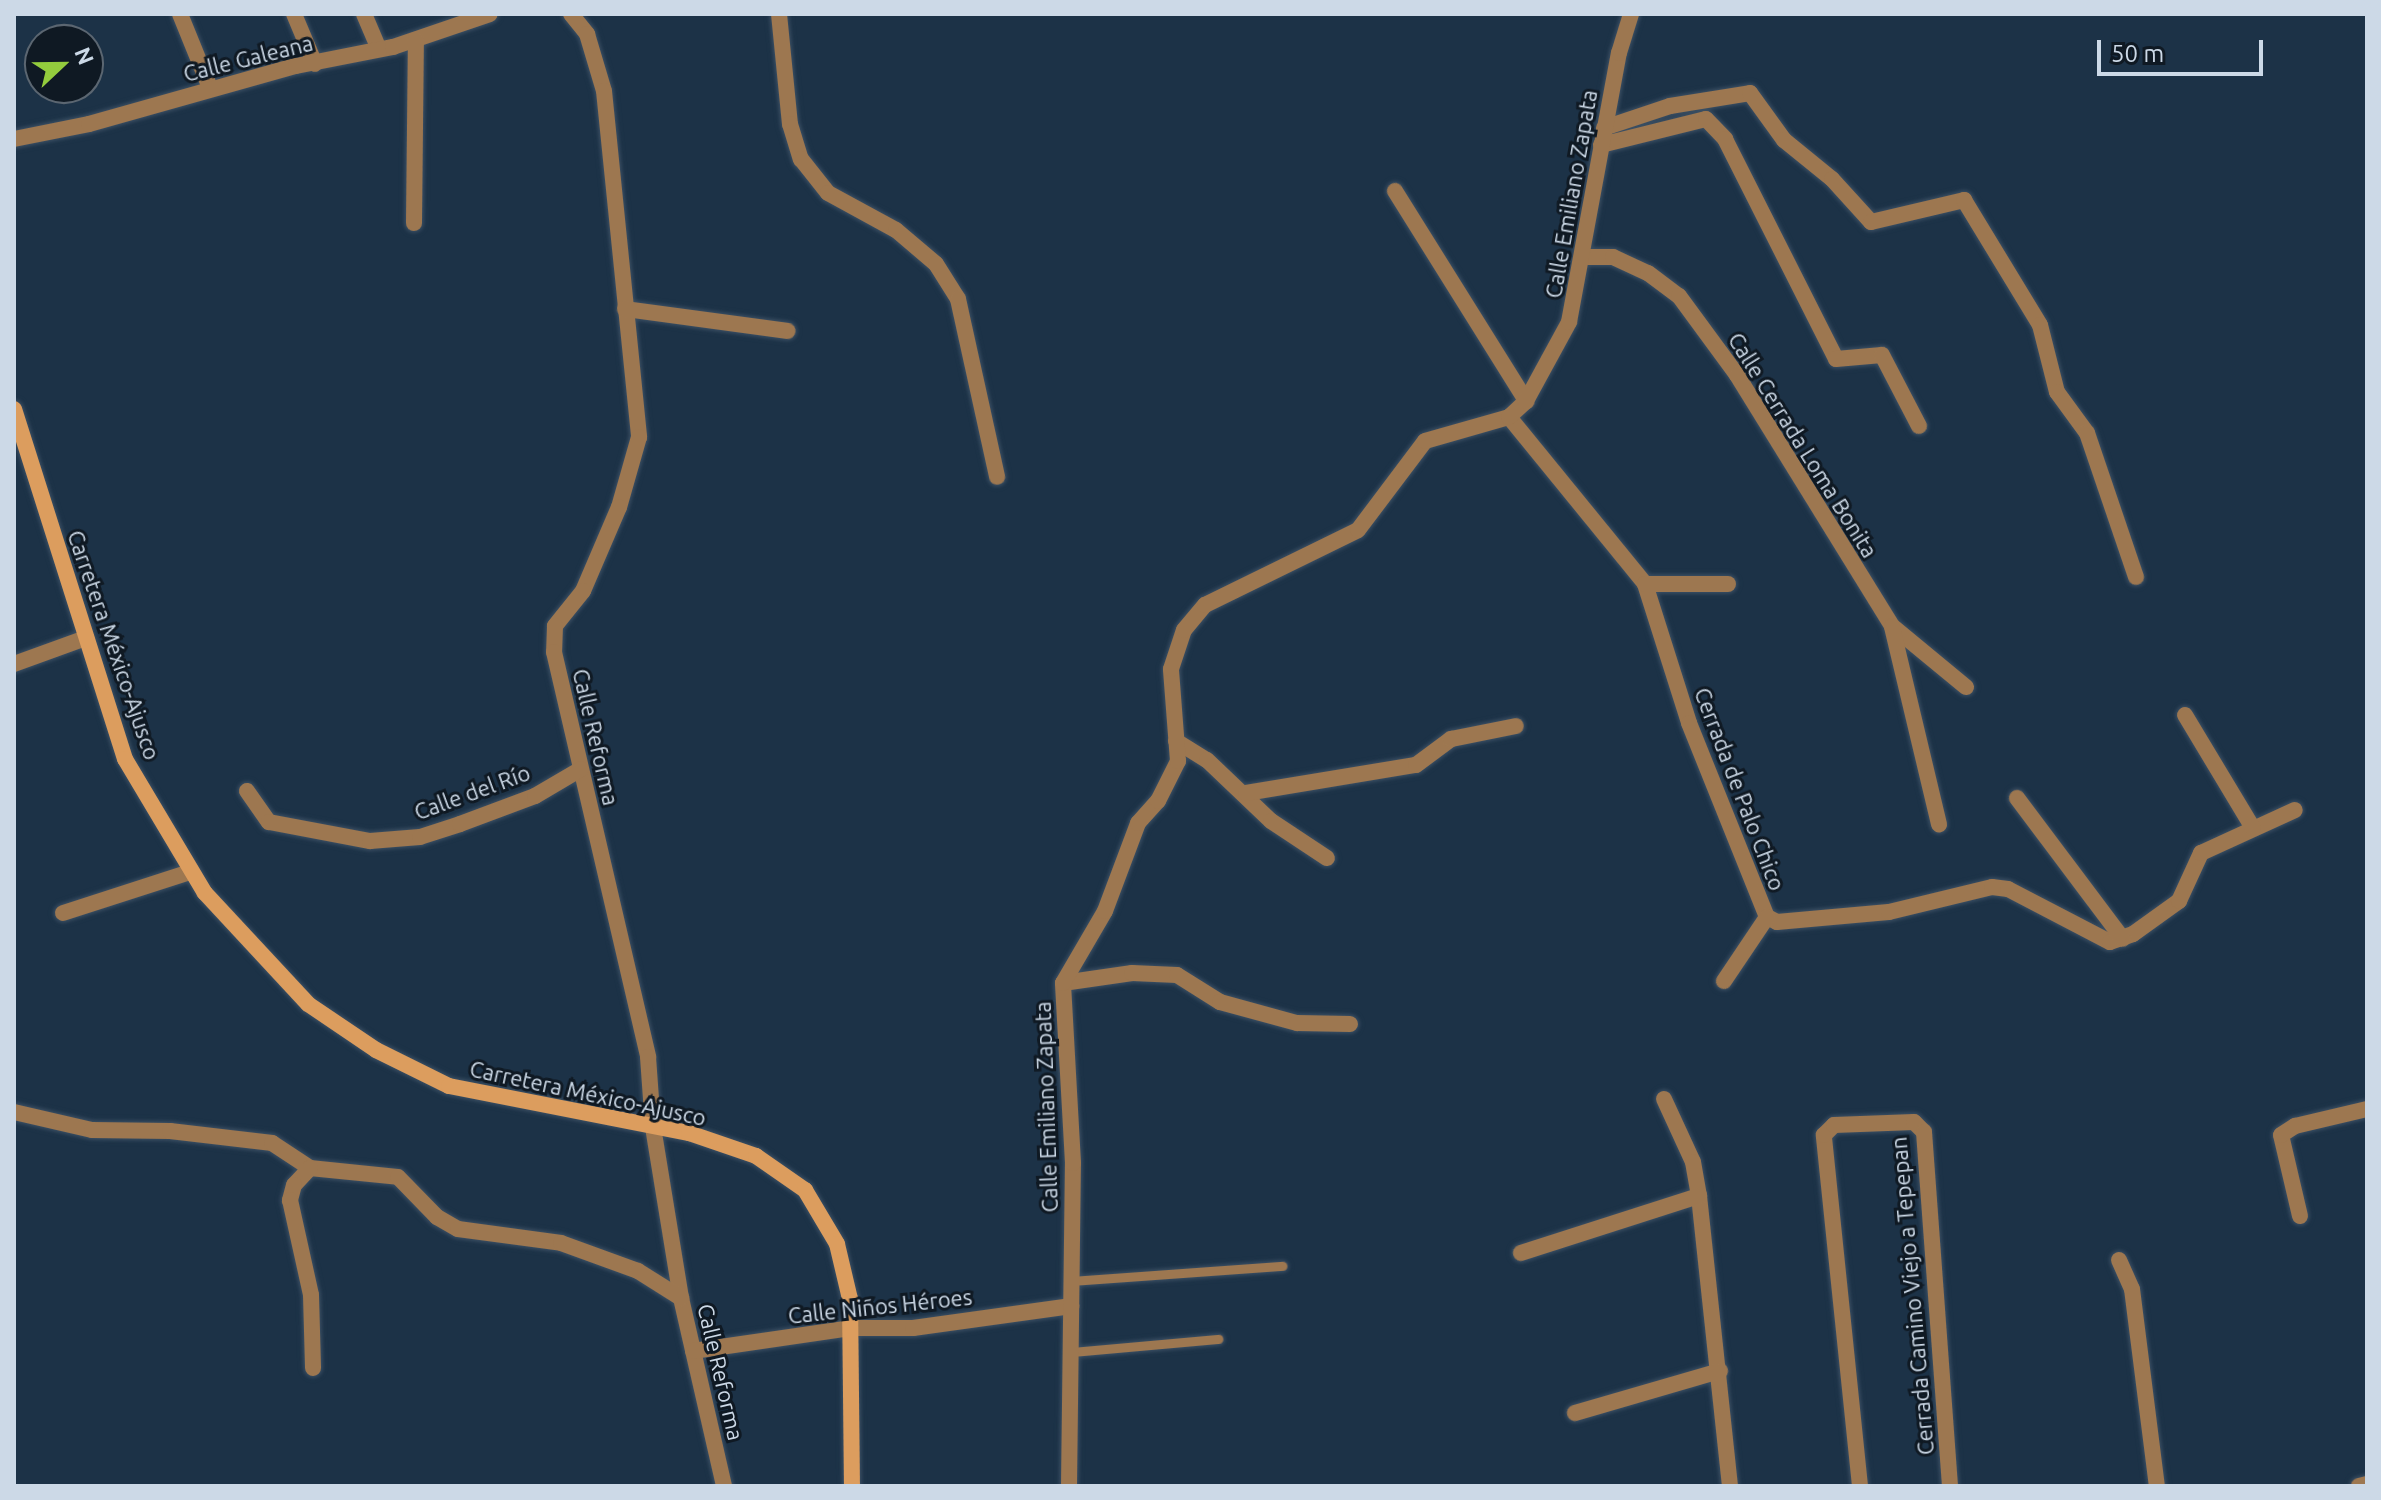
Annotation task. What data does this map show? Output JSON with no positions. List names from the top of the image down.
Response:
{
  "streets": {
    "main road": ["Carretera México-Ajusco"],
    "street": [
      "Calle Galeana",
      "Calle Emiliano Zapata",
      "Calle Cerrada Loma Bonita",
      "Calle Reforma",
      "Cerrada de Palo Chico",
      "Calle del Río",
      "Cerrada Camino Viejo a Tepepan",
      "Calle Niños Héroes"
    ]
  },
  "crossings": [
    ["Calle Emiliano Zapata", "Calle Cerrada Loma Bonita"],
    ["Calle Emiliano Zapata", "Cerrada de Palo Chico"],
    ["Calle Emiliano Zapata", "Calle Niños Héroes"],
    ["Carretera México-Ajusco", "Calle Reforma"],
    ["Carretera México-Ajusco", "Calle Niños Héroes"],
    ["Calle Reforma", "Calle del Río"],
    ["Calle Reforma", "Calle Niños Héroes"]
  ],
  "scale_bar": "50 m",
  "north": "right"
}
